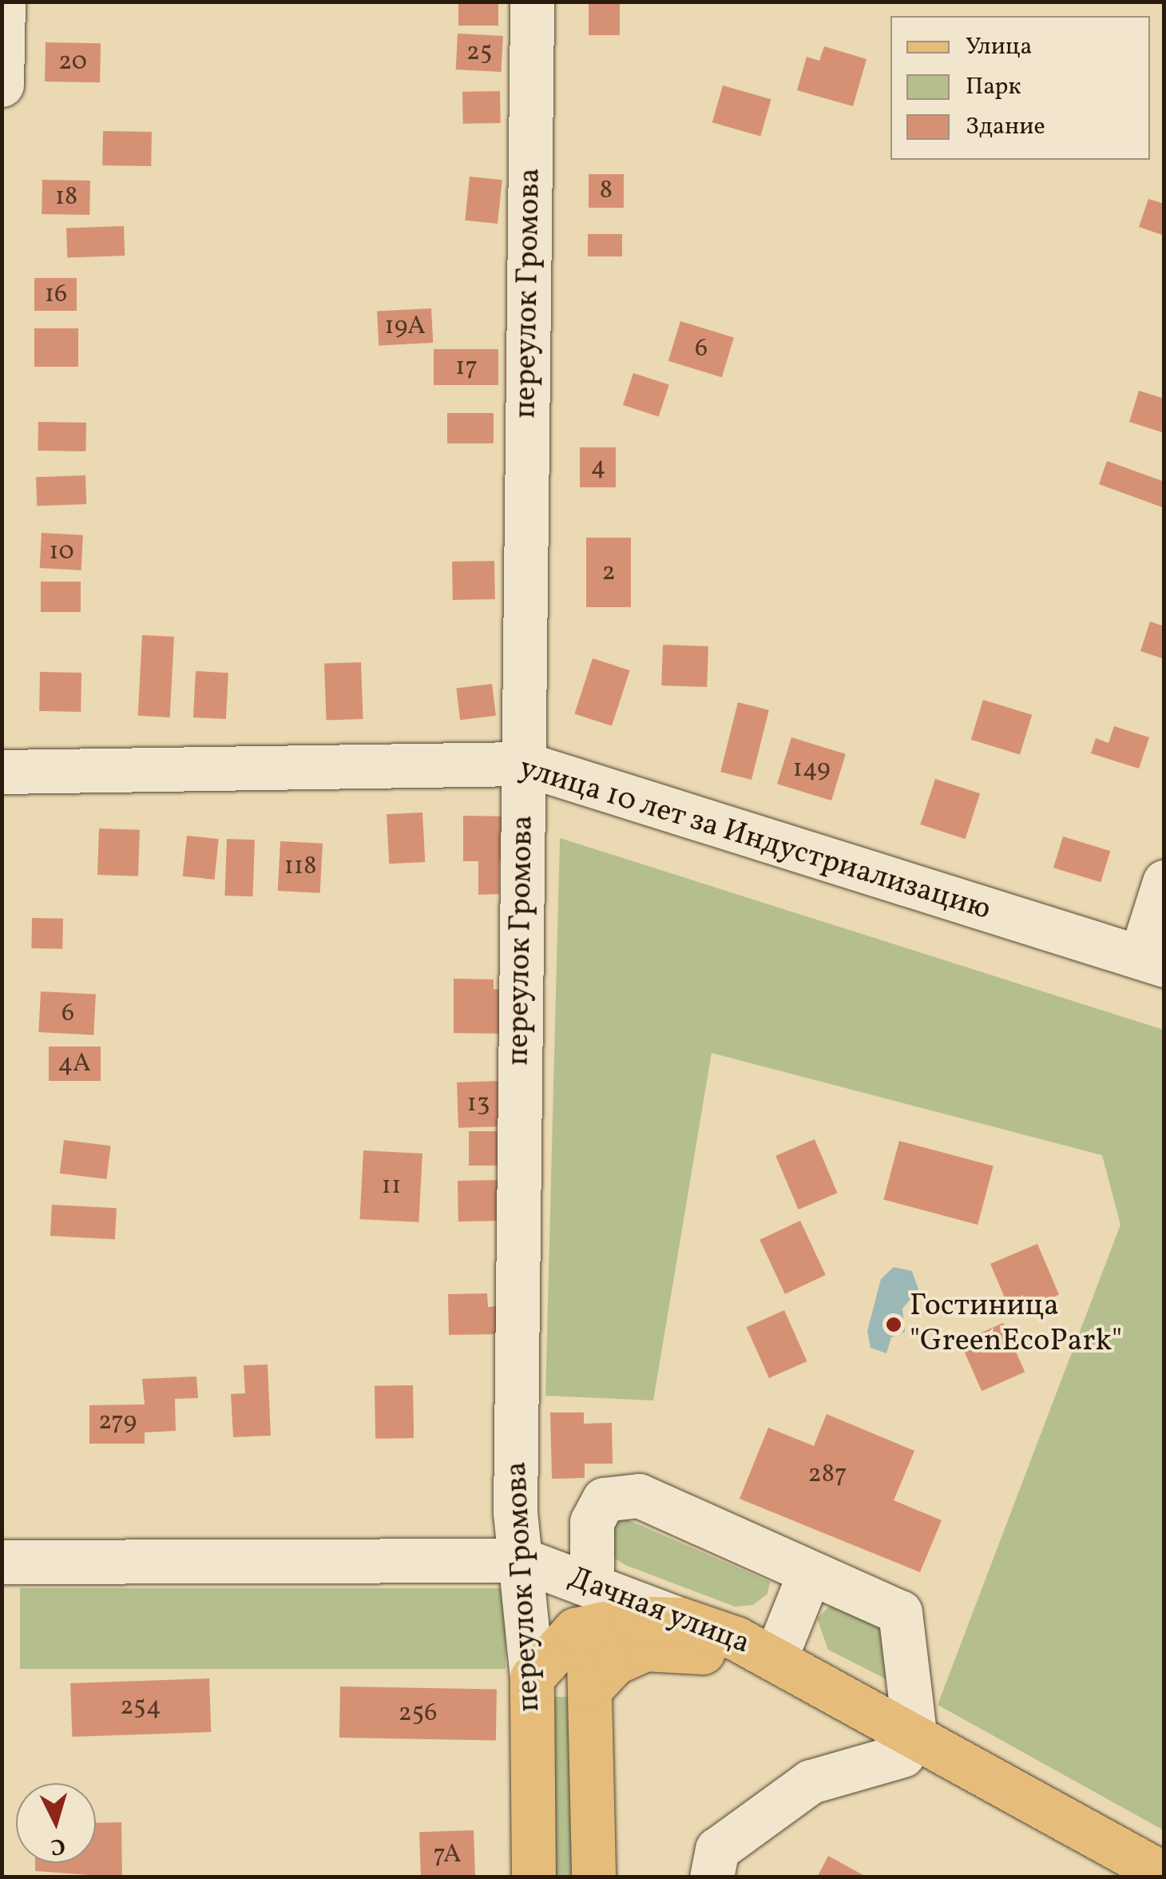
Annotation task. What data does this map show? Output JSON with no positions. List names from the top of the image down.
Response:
{
  "streets": {
    "main road": ["переулок Громова", "Дачная улица"],
    "street": ["улица 10 лет за Индустриализацию"]
  },
  "crossings": [
    ["переулок Громова", "улица 10 лет за Индустриализацию"],
    ["переулок Громова", "Дачная улица"]
  ],
  "places": ["Гостиница \"GreenEcoPark\""],
  "house_numbers": [
    "25",
    "20",
    "8",
    "18",
    "16",
    "19А",
    "6",
    "17",
    "4",
    "10",
    "2",
    "149",
    "118",
    "6",
    "4А",
    "13",
    "11",
    "279",
    "287",
    "254",
    "256",
    "7А"
  ],
  "legend": ["Улица", "Парк", "Здание"],
  "north": "bottom"
}
